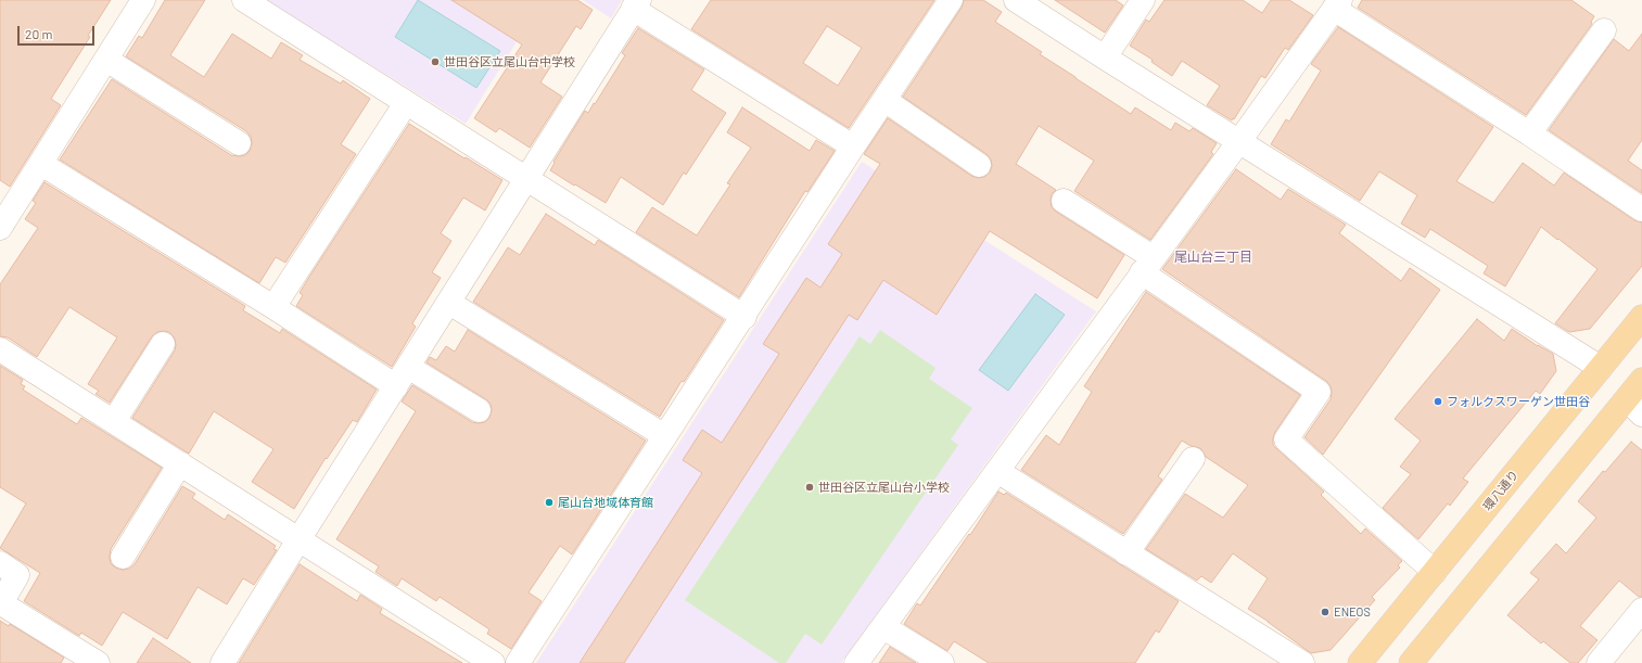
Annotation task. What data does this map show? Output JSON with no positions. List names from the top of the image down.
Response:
{
  "streets": {
    "main road": ["環八通り"]
  },
  "districts": ["尾山台三丁目"],
  "places": [
    "世田谷区立尾山台中学校",
    "フォルクスワーゲン世田谷",
    "世田谷区立尾山台小学校",
    "尾山台地域体育館",
    "ENEOS"
  ],
  "scale_bar": "20 m"
}
